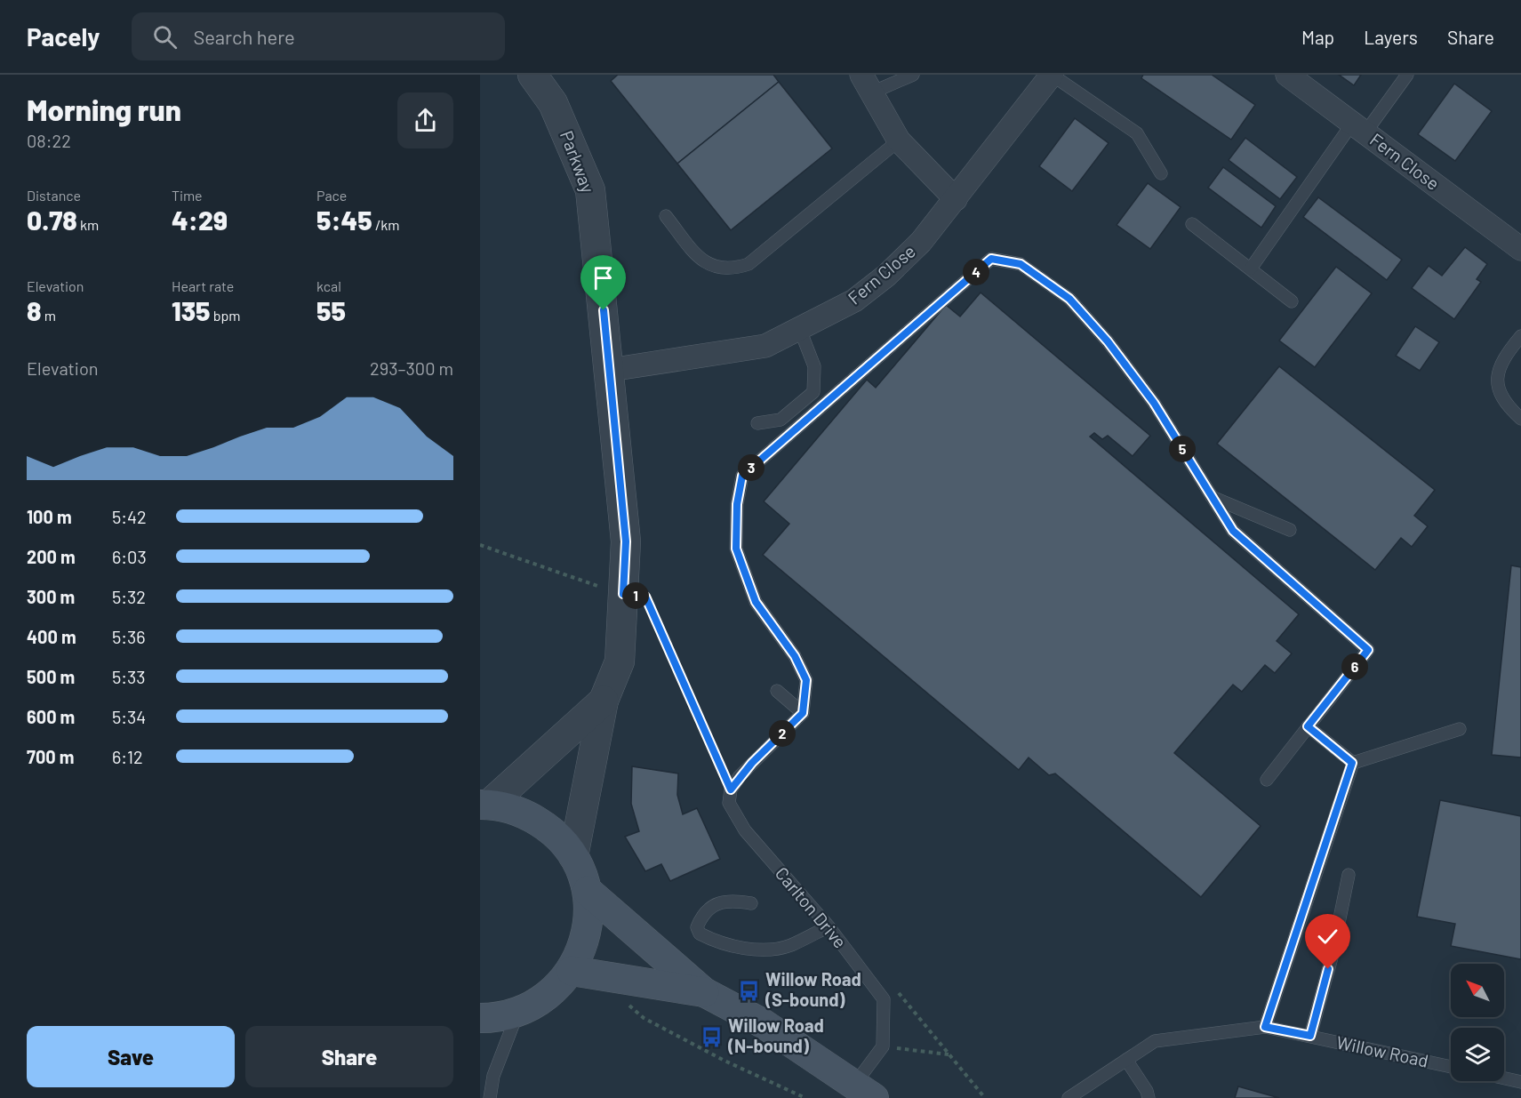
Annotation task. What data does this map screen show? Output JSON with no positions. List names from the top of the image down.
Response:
{
  "streets": {
    "street": ["Parkway", "Fern Close"],
    "lane": ["Carlton Drive", "Willow Road"]
  },
  "crossings": [
    ["Parkway", "Fern Close"]
  ],
  "places": {
    "bus stop": ["Willow Road (S-bound)", "Willow Road (N-bound)"]
  },
  "north": "top left",
  "page": {
    "header": "Pacely",
    "search": "Search here",
    "nav": ["Map", "Layers", "Share"],
    "heading": ["Morning run", "08:22"],
    "stats": [
      ["Distance", "0.78 km"],
      ["Time", "4:29"],
      ["Pace", "5:45 /km"],
      ["Elevation", "8 m"],
      ["Heart rate", "135 bpm"],
      ["kcal", "55"]
    ],
    "pins": [
      "4",
      "5",
      "3",
      "1",
      "6",
      "2"
    ],
    "chart": ["Elevation", "293–300 m"],
    "list": [
      {
        "name": "100 m",
        "note": "5:42"
      },
      {
        "name": "200 m",
        "note": "6:03"
      },
      {
        "name": "300 m",
        "note": "5:32"
      },
      {
        "name": "400 m",
        "note": "5:36"
      },
      {
        "name": "500 m",
        "note": "5:33"
      },
      {
        "name": "600 m",
        "note": "5:34"
      },
      {
        "name": "700 m",
        "note": "6:12"
      }
    ],
    "buttons": ["Save", "Share"]
  }
}
